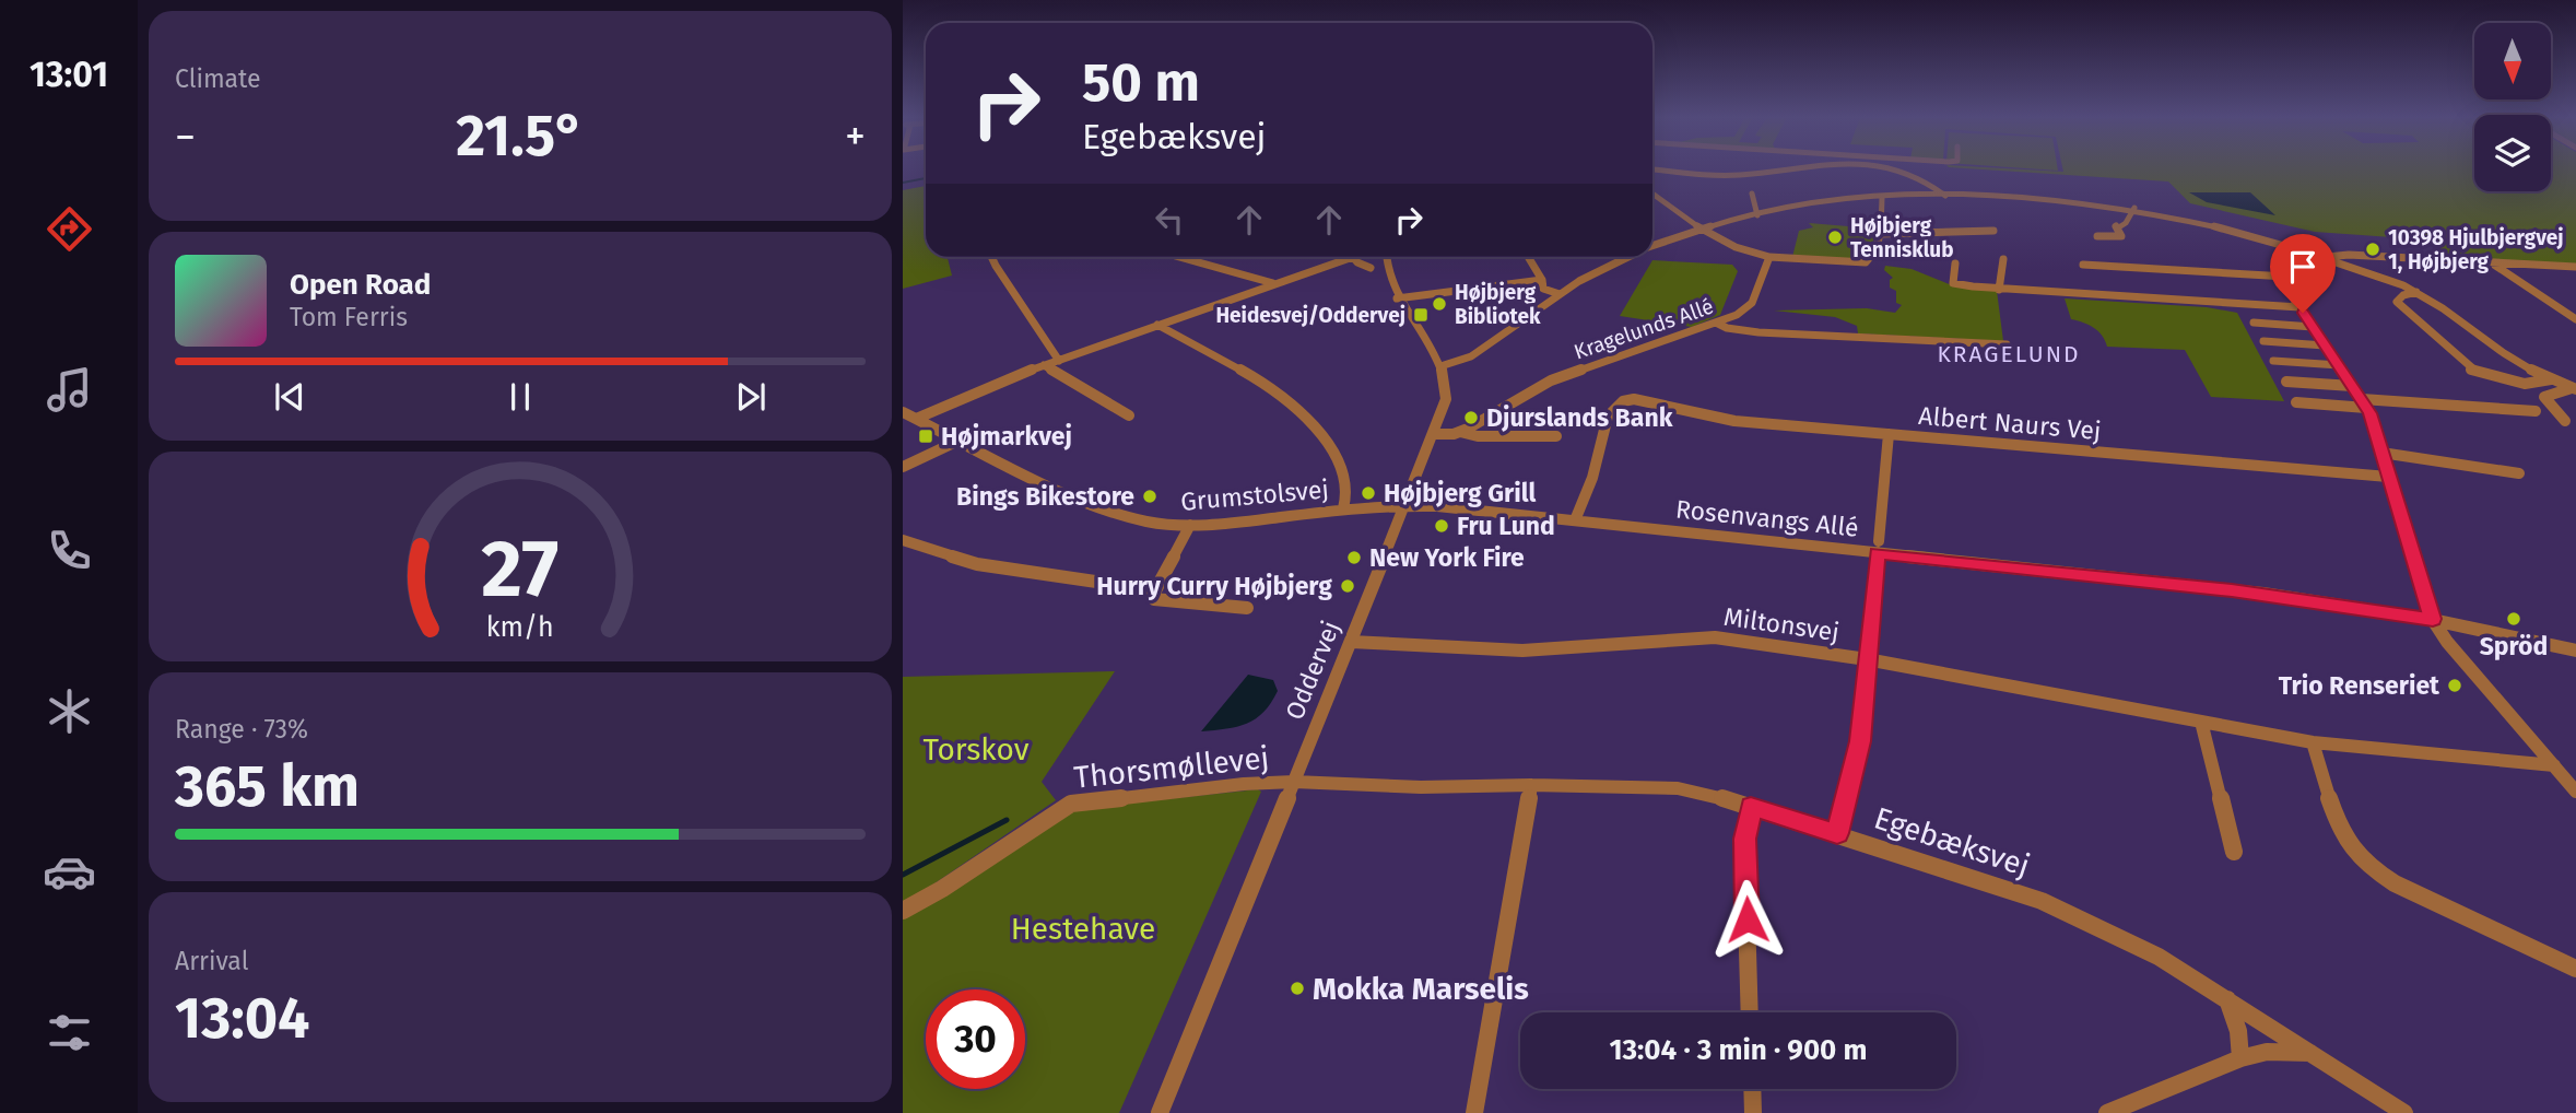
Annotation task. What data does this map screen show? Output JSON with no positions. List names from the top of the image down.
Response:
{
  "streets": {
    "street": [
      "Kragelunds Allé",
      "Albert Naurs Vej",
      "Grumstolsvej",
      "Rosenvangs Allé",
      "Miltonsvej",
      "Oddervej",
      "Thorsmøllevej",
      "Egebæksvej"
    ]
  },
  "crossings": [
    ["Kragelunds Allé", "Oddervej"],
    ["Albert Naurs Vej", "Rosenvangs Allé"],
    ["Grumstolsvej", "Rosenvangs Allé"],
    ["Grumstolsvej", "Oddervej"],
    ["Rosenvangs Allé", "Oddervej"],
    ["Miltonsvej", "Oddervej"],
    ["Oddervej", "Thorsmøllevej"],
    ["Oddervej", "Egebæksvej"],
    ["Thorsmøllevej", "Egebæksvej"]
  ],
  "districts": ["KRAGELUND"],
  "parks": ["Torskov", "Hestehave"],
  "places": {
    "other": [
      "Højbjerg Tennisklub",
      "10398 Hjulbjergvej 1, Højbjerg",
      "Højbjerg Bibliotek",
      "Djurslands Bank",
      "Højbjerg Grill",
      "Bings Bikestore",
      "Fru Lund",
      "New York Fire",
      "Hurry Curry Højbjerg",
      "Spröd",
      "Trio Renseriet",
      "Mokka Marselis"
    ],
    "transit": ["Heidesvej/Oddervej", "Højmarkvej"]
  },
  "north": "bottom",
  "page": {
    "tabs": "13:01",
    "tile": [
      "Climate",
      ["Range · 73%", "365 km"],
      ["Arrival", "13:04"]
    ],
    "turn": ["50 m", "Egebæksvej"],
    "heat": ["−", "21.5°", "+"],
    "song": ["Open Road", "Tom Ferris"],
    "limit": "30",
    "trip": "13:04 · 3 min · 900 m",
    "gauge": ["27", "km/h"]
  }
}
